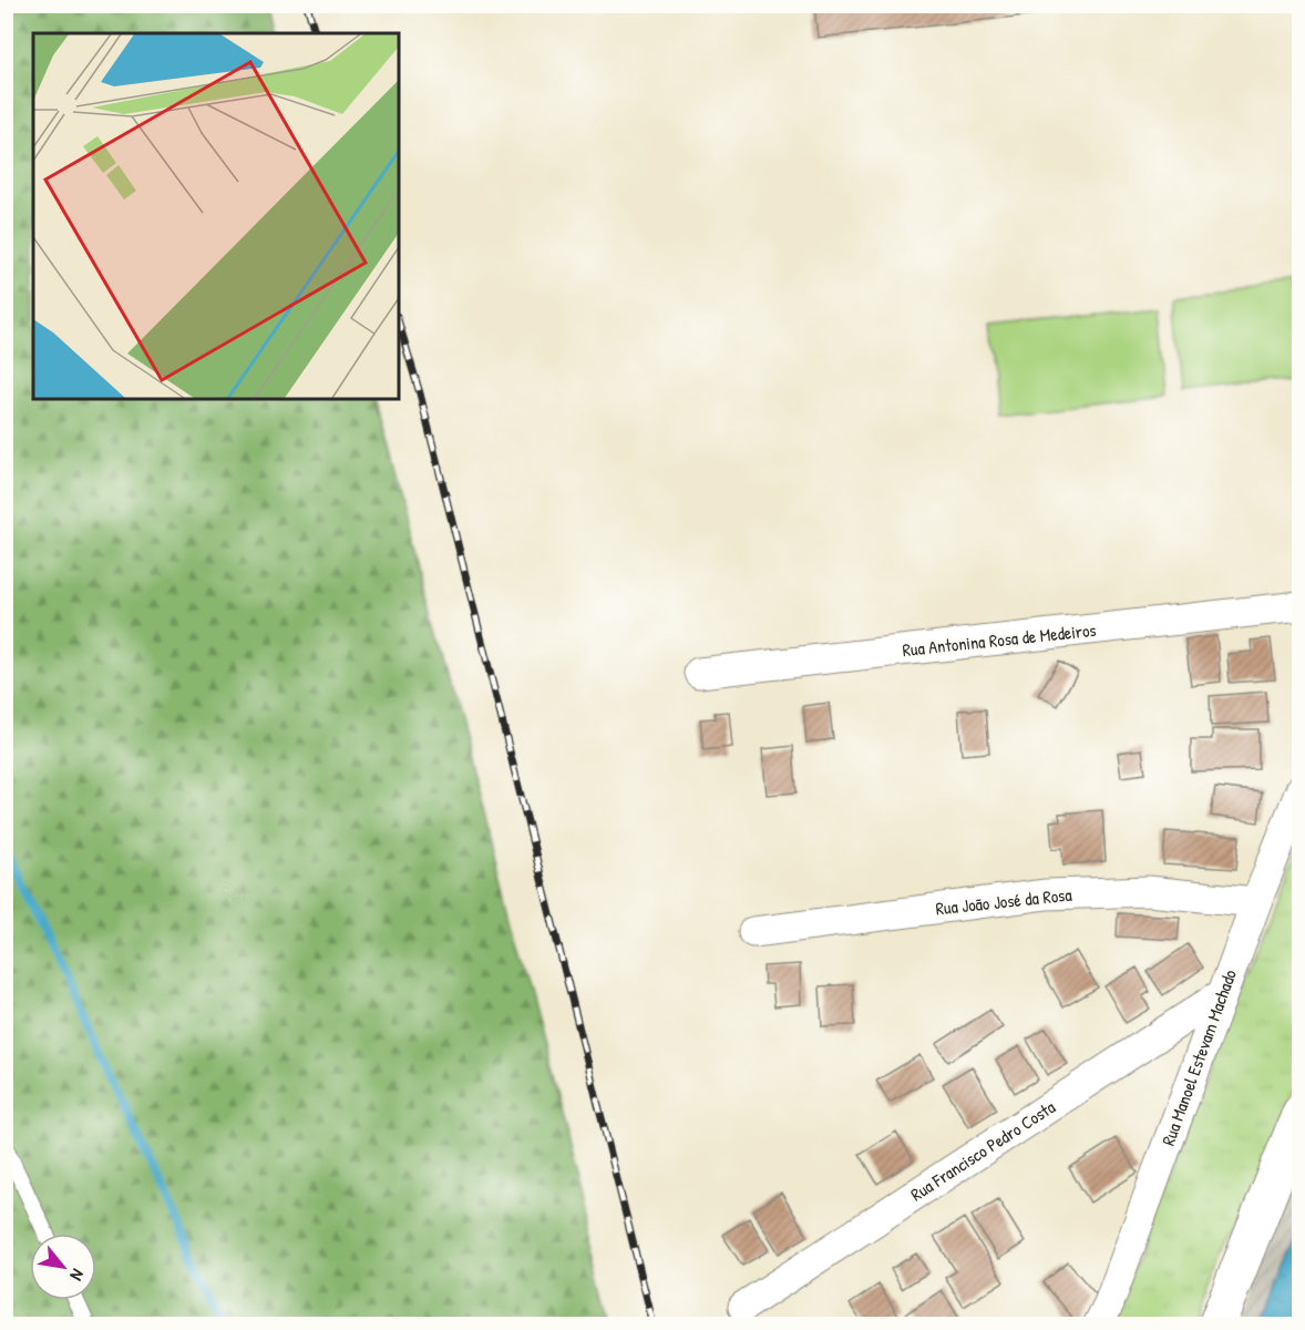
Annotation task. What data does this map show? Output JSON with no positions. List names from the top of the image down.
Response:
{
  "streets": {
    "street": [
      "Rua Antonina Rosa de Medeiros",
      "Rua João José da Rosa",
      "Rua Manoel Estevam Machado",
      "Rua Francisco Pedro Costa"
    ]
  },
  "crossings": [
    ["Rua João José da Rosa", "Rua Manoel Estevam Machado"],
    ["Rua Manoel Estevam Machado", "Rua Francisco Pedro Costa"]
  ],
  "north": "bottom right"
}
